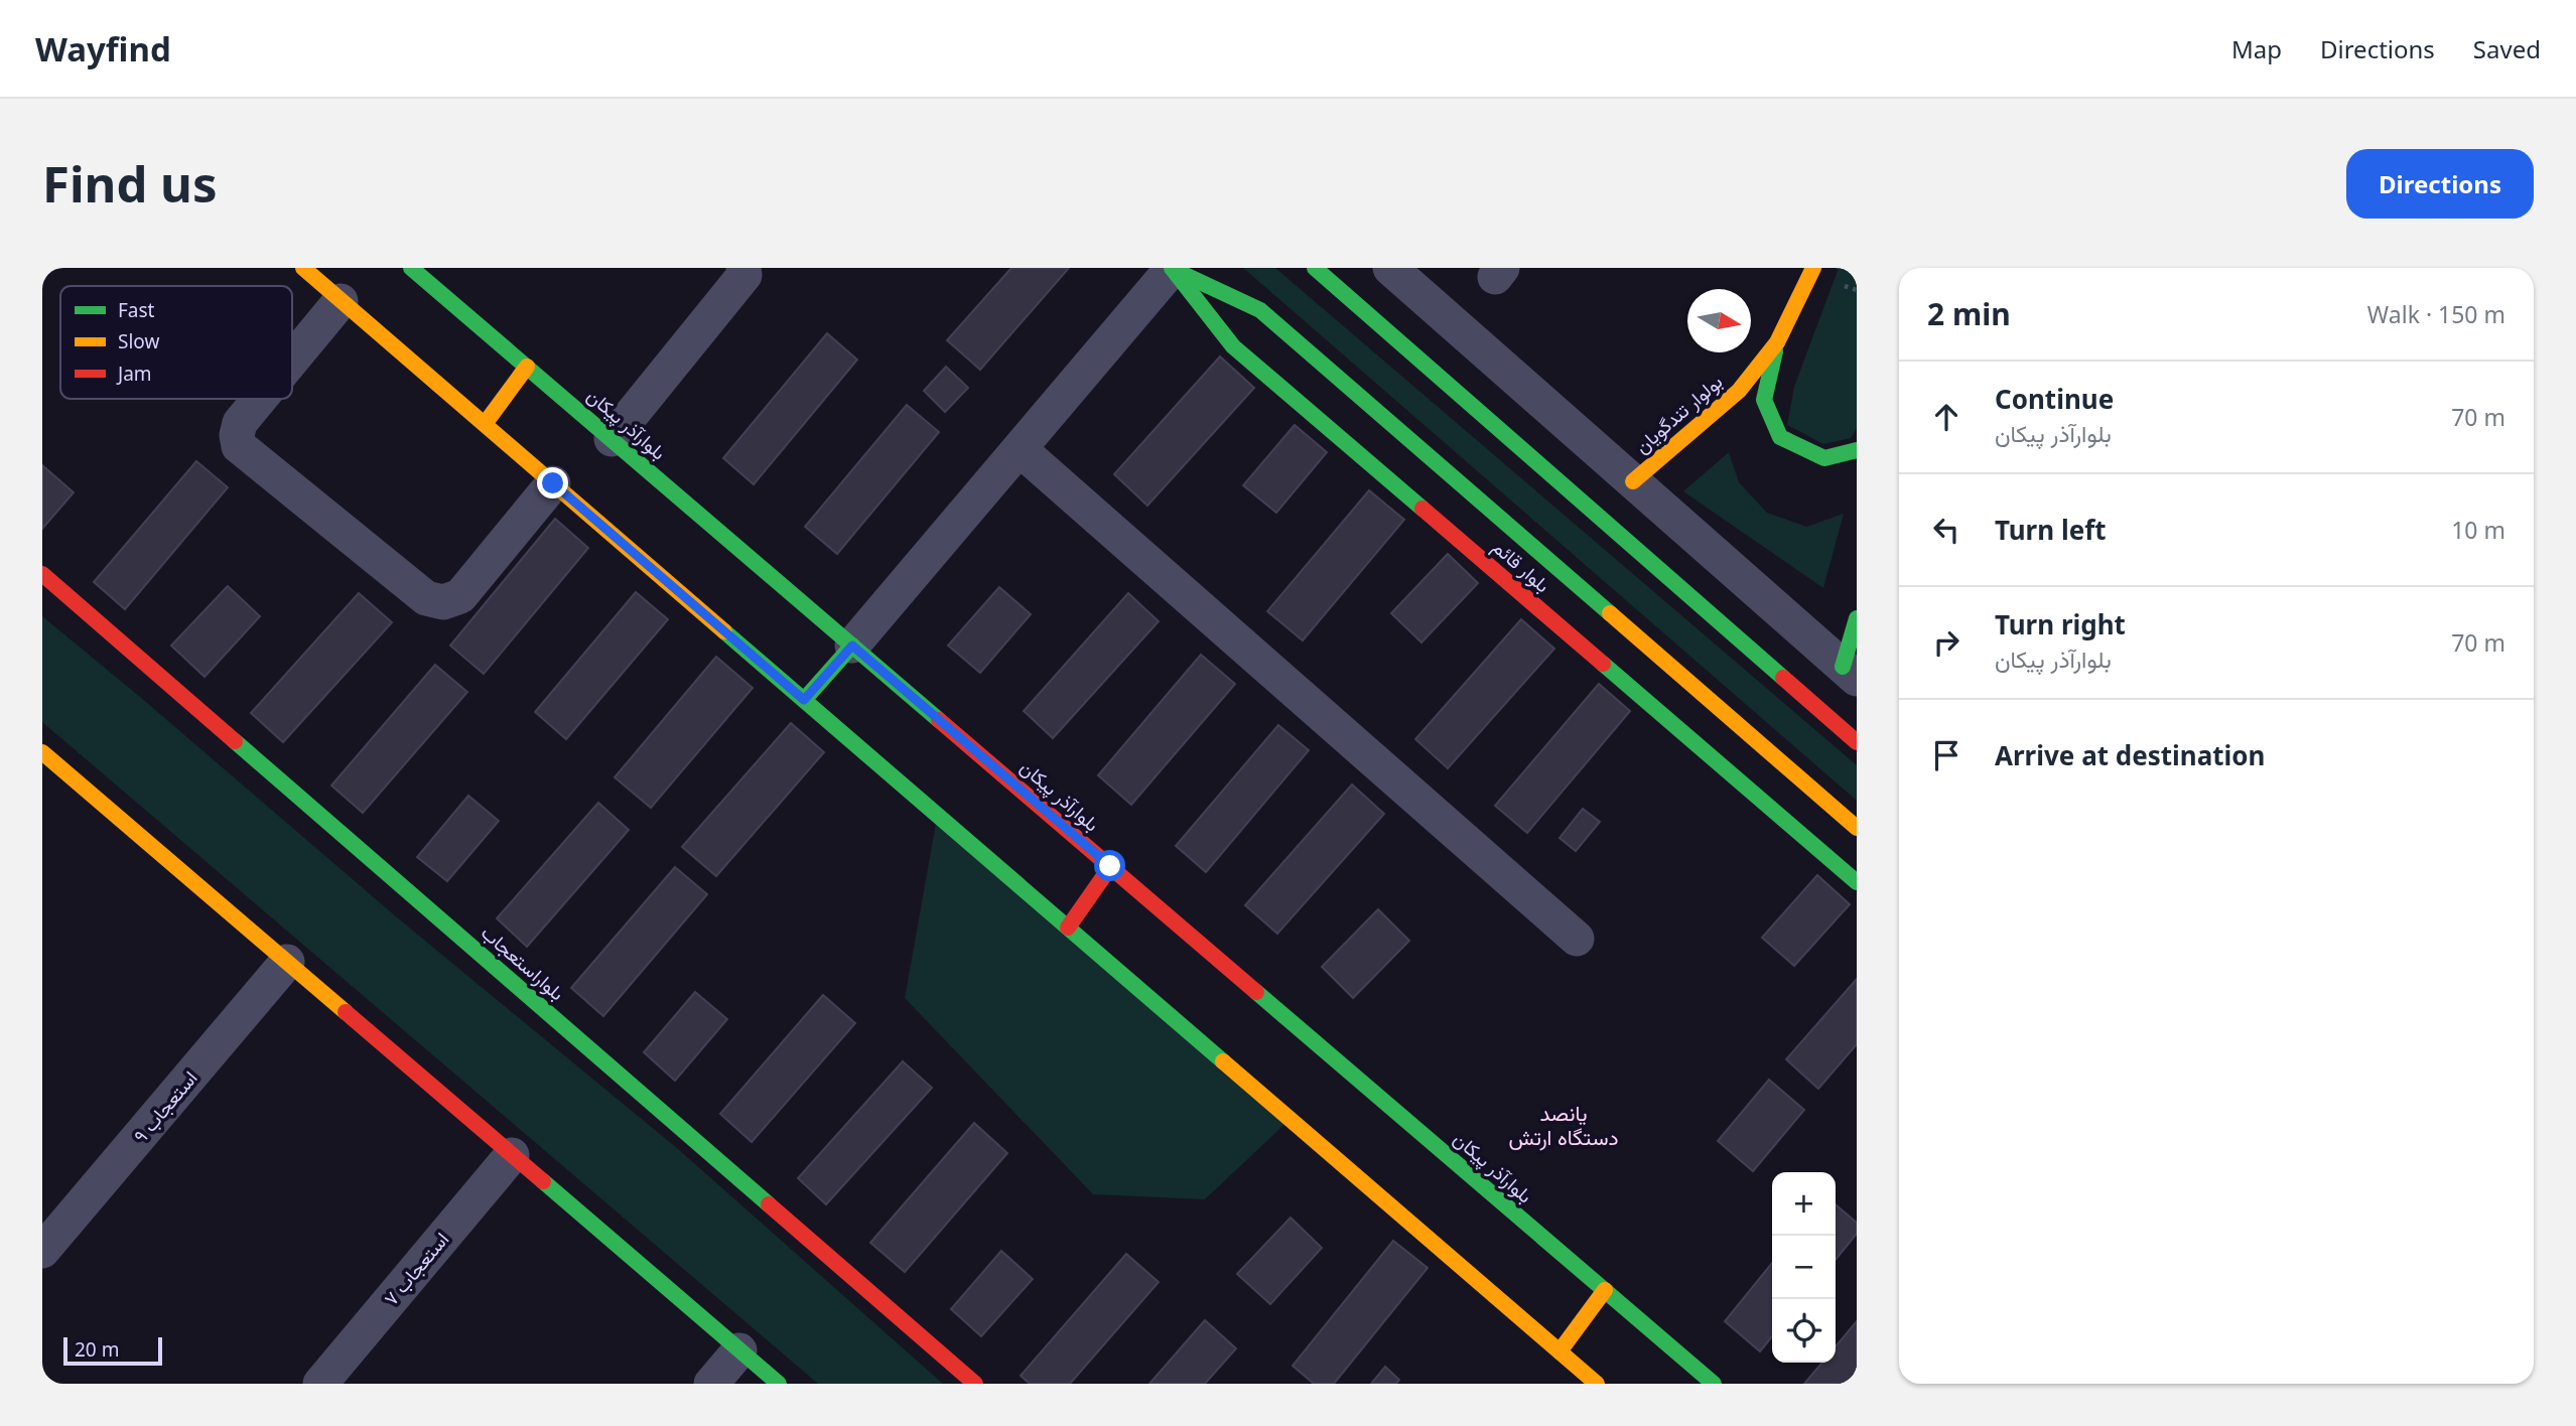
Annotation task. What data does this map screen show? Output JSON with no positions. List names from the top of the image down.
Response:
{
  "streets": {
    "street": [
      "بولوار تندگویان",
      "بلوارآذر پیکان",
      "بلوار قائم",
      "بلواراستعجاب",
      "استعجاب ۹",
      "استعجاب ۷"
    ]
  },
  "districts": ["پانصد دستگاه ارتش"],
  "legend": ["Fast", "Slow", "Jam"],
  "scale_bar": "20 m",
  "north": "right",
  "page": {
    "header": "Wayfind",
    "nav": ["Map", "Directions", "Saved"],
    "buttons": "Directions",
    "title": "Find us",
    "heading": ["2 min", "Walk · 150 m"],
    "list": [
      ["Continue", "بلوارآذر پیکان", "70 m"],
      ["Turn left", "10 m"],
      ["Turn right", "بلوارآذر پیکان", "70 m"],
      "Arrive at destination"
    ],
    "map_buttons": ["+", "−"],
    "scale": "20 m"
  }
}
